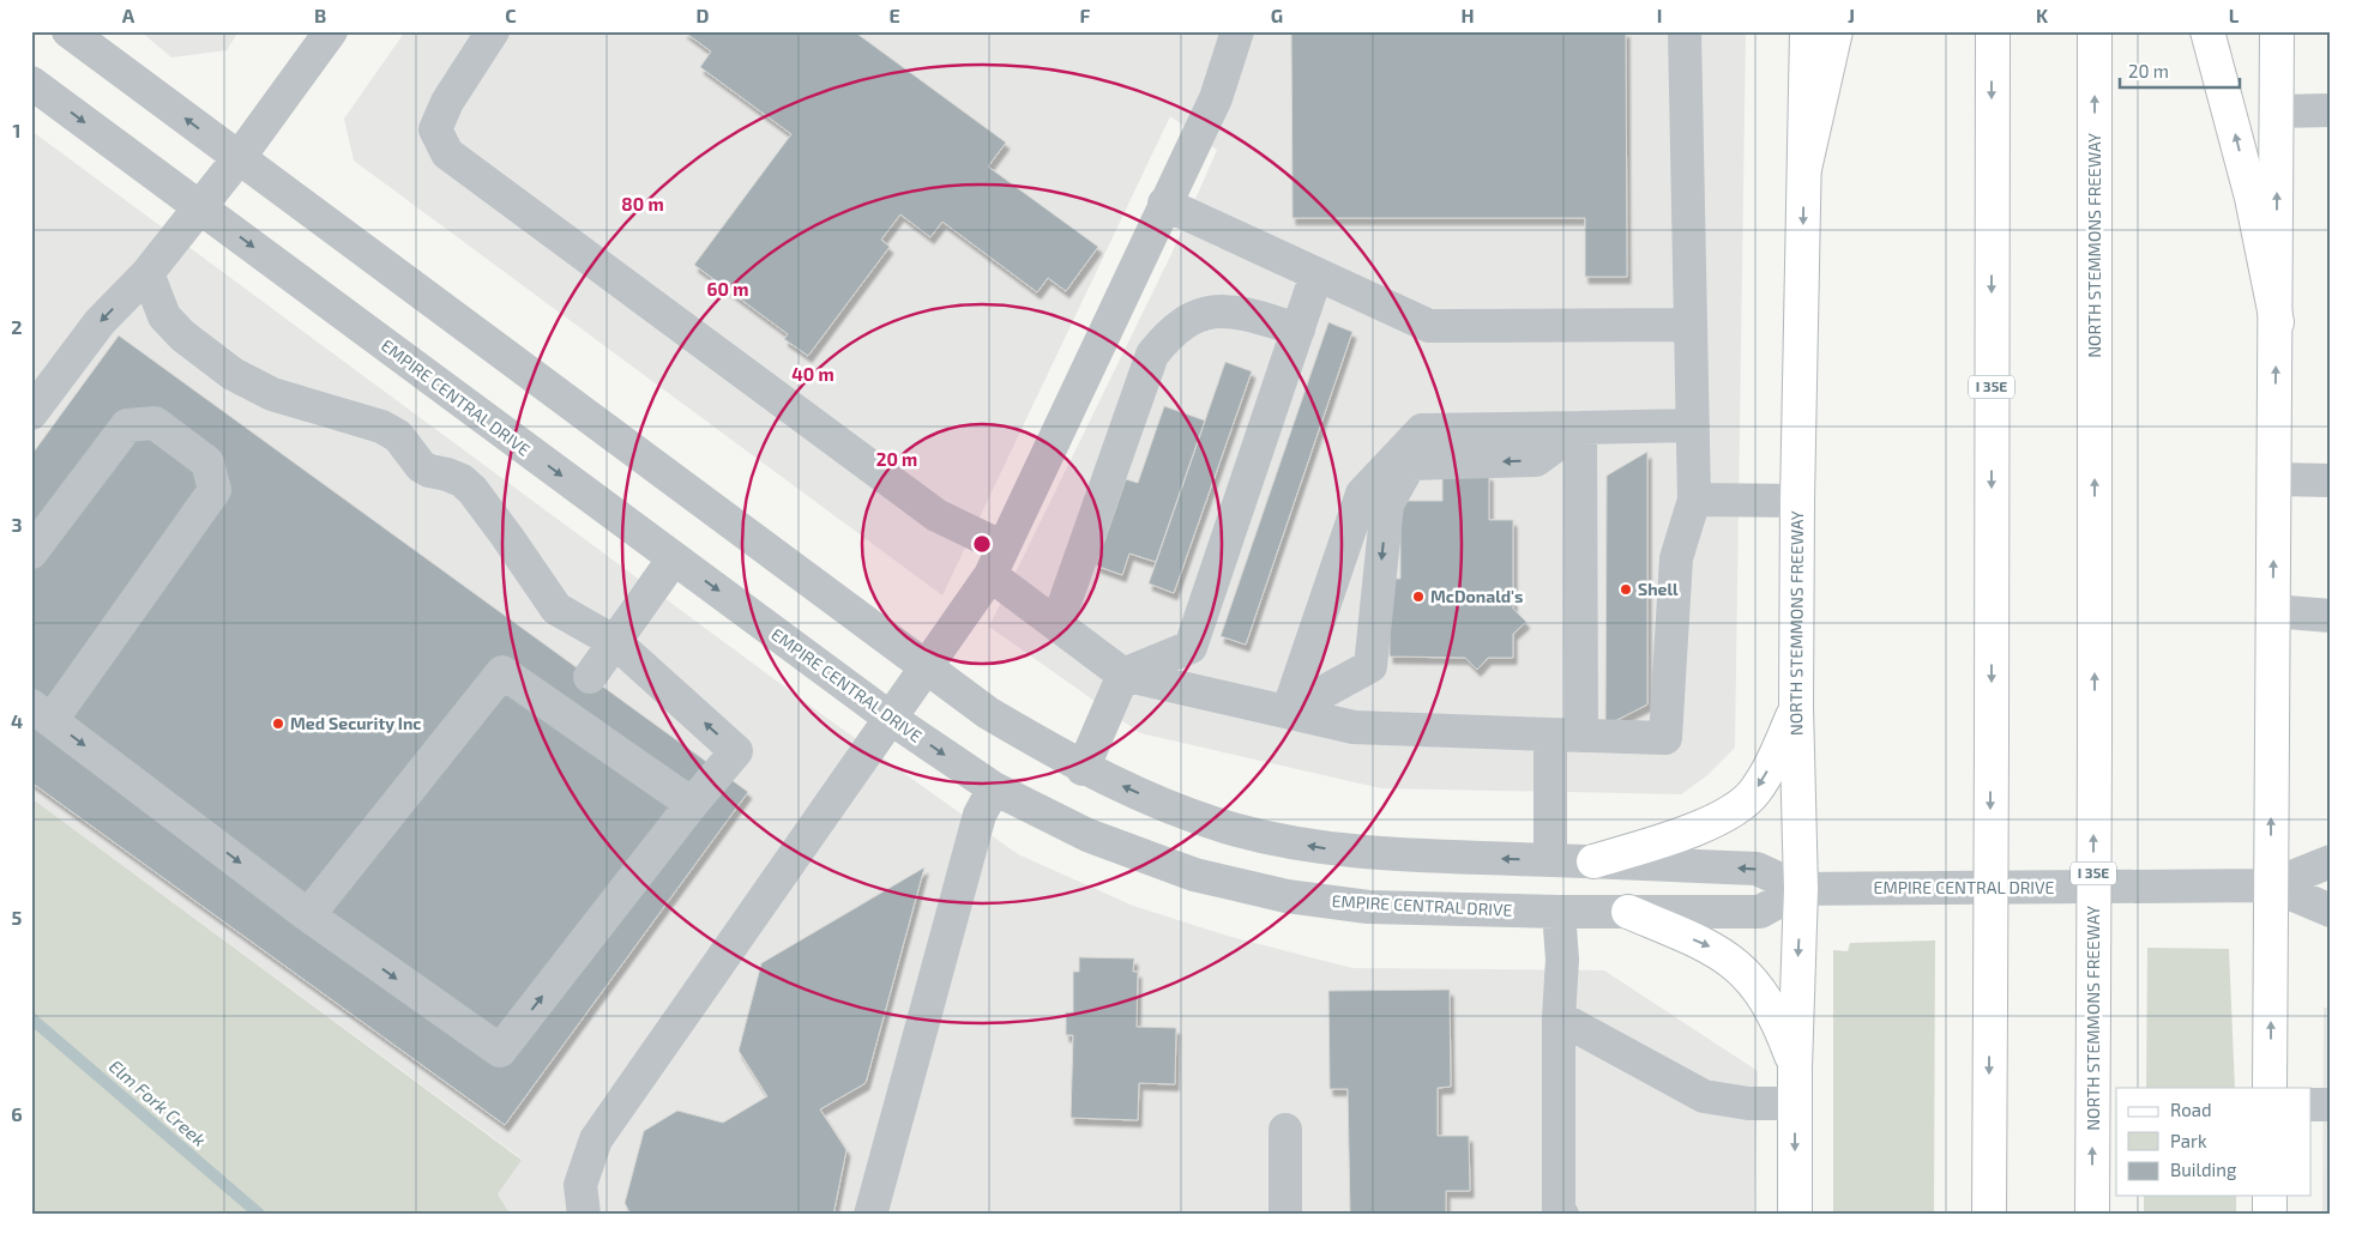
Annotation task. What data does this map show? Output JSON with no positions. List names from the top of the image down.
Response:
{
  "streets": {
    "main road": ["NORTH STEMMONS FREEWAY", "I 35E"],
    "street": ["EMPIRE CENTRAL DRIVE"]
  },
  "crossings": [
    ["NORTH STEMMONS FREEWAY", "EMPIRE CENTRAL DRIVE"]
  ],
  "water": ["Elm Fork Creek"],
  "places": ["Shell", "McDonald's", "Med Security Inc"],
  "legend": ["Road", "Park", "Building"],
  "scale_bar": "20 m",
  "grid": {
    "columns": [
      "A",
      "B",
      "C",
      "D",
      "E",
      "F",
      "G",
      "H",
      "I",
      "J",
      "K",
      "L"
    ],
    "rows": [
      "1",
      "2",
      "3",
      "4",
      "5",
      "6"
    ]
  },
  "rings": [
    "80 m",
    "60 m",
    "40 m",
    "20 m"
  ]
}
